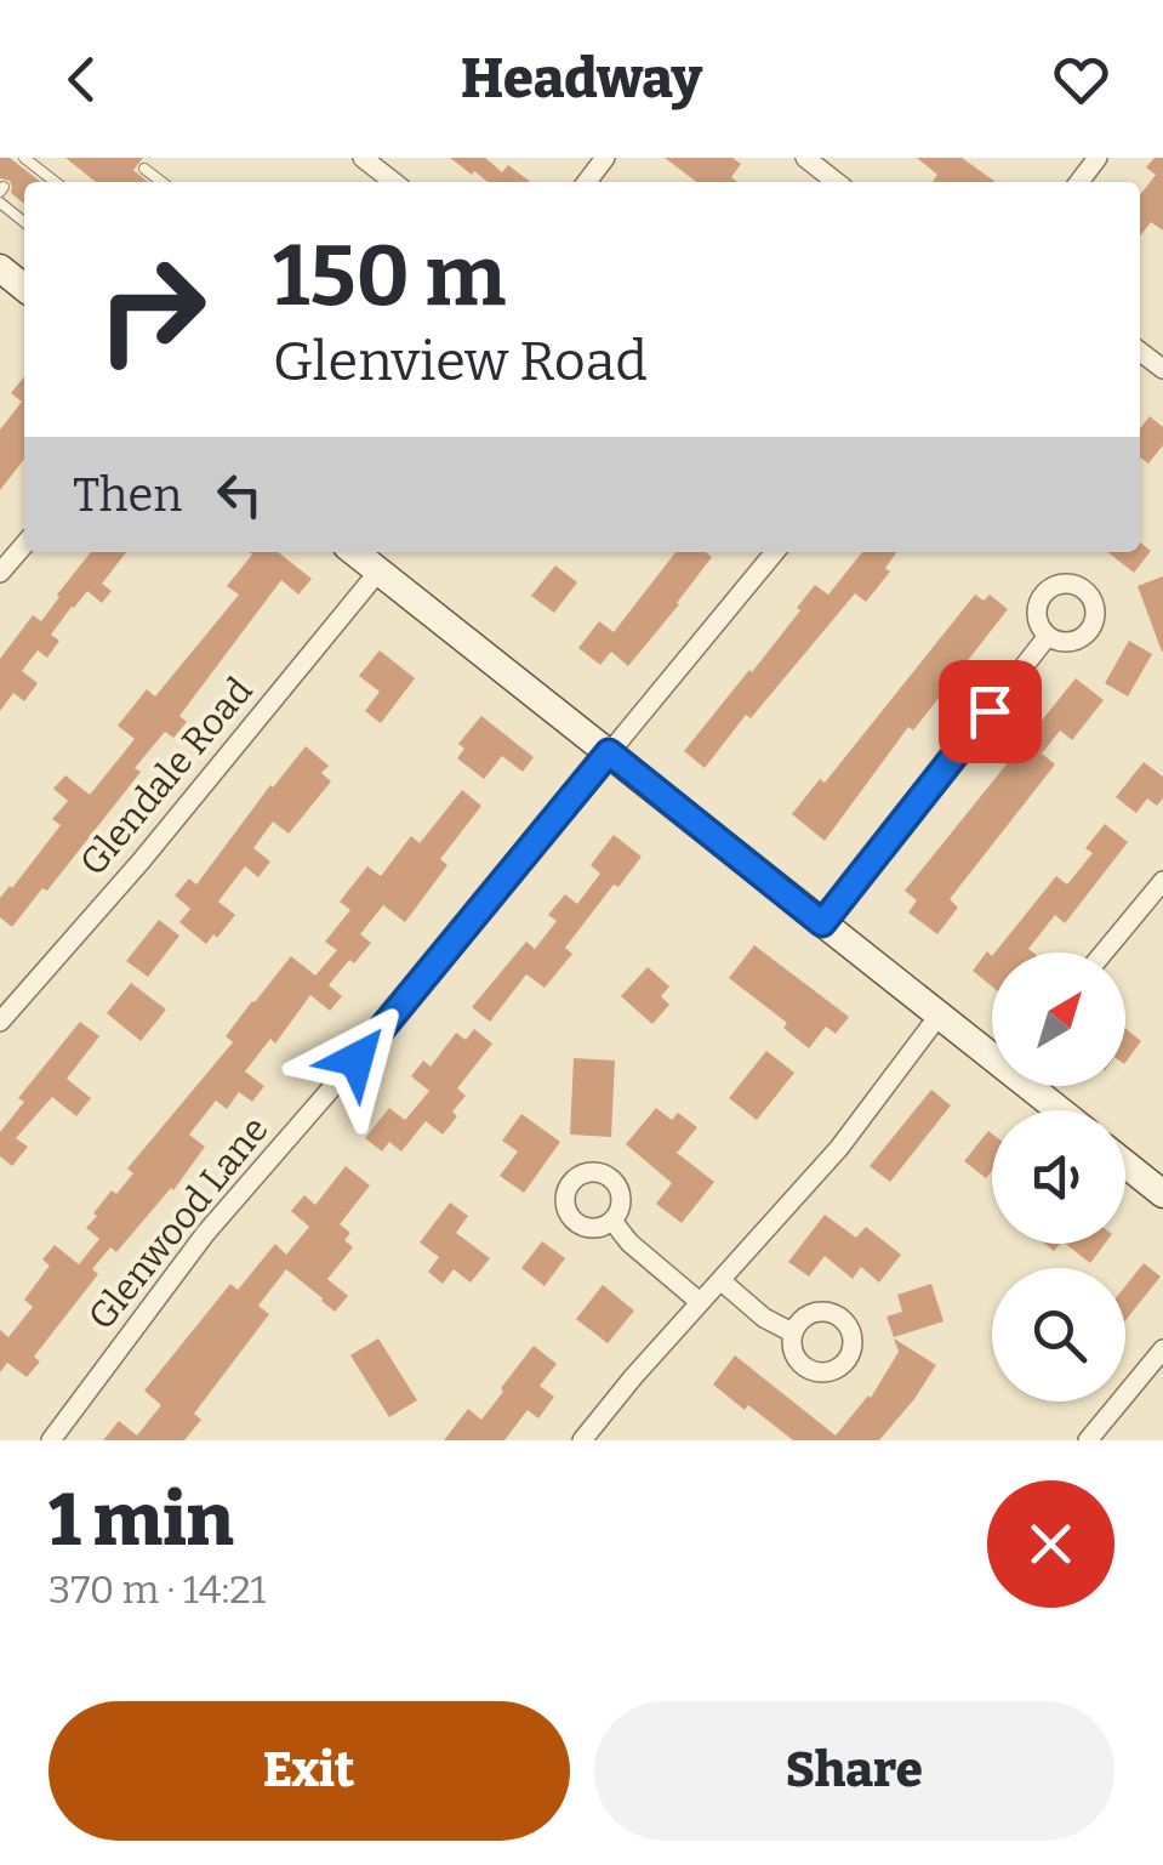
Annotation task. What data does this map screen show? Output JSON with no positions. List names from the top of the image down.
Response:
{
  "streets": {
    "street": ["Glendale Road", "Glenwood Lane"]
  },
  "north": "top right",
  "page": {
    "header": "Headway",
    "turn": ["150 m", "Glenview Road"],
    "then": "Then",
    "heading": ["1 min", "370 m · 14:21"],
    "buttons": ["Exit", "Share"]
  }
}
